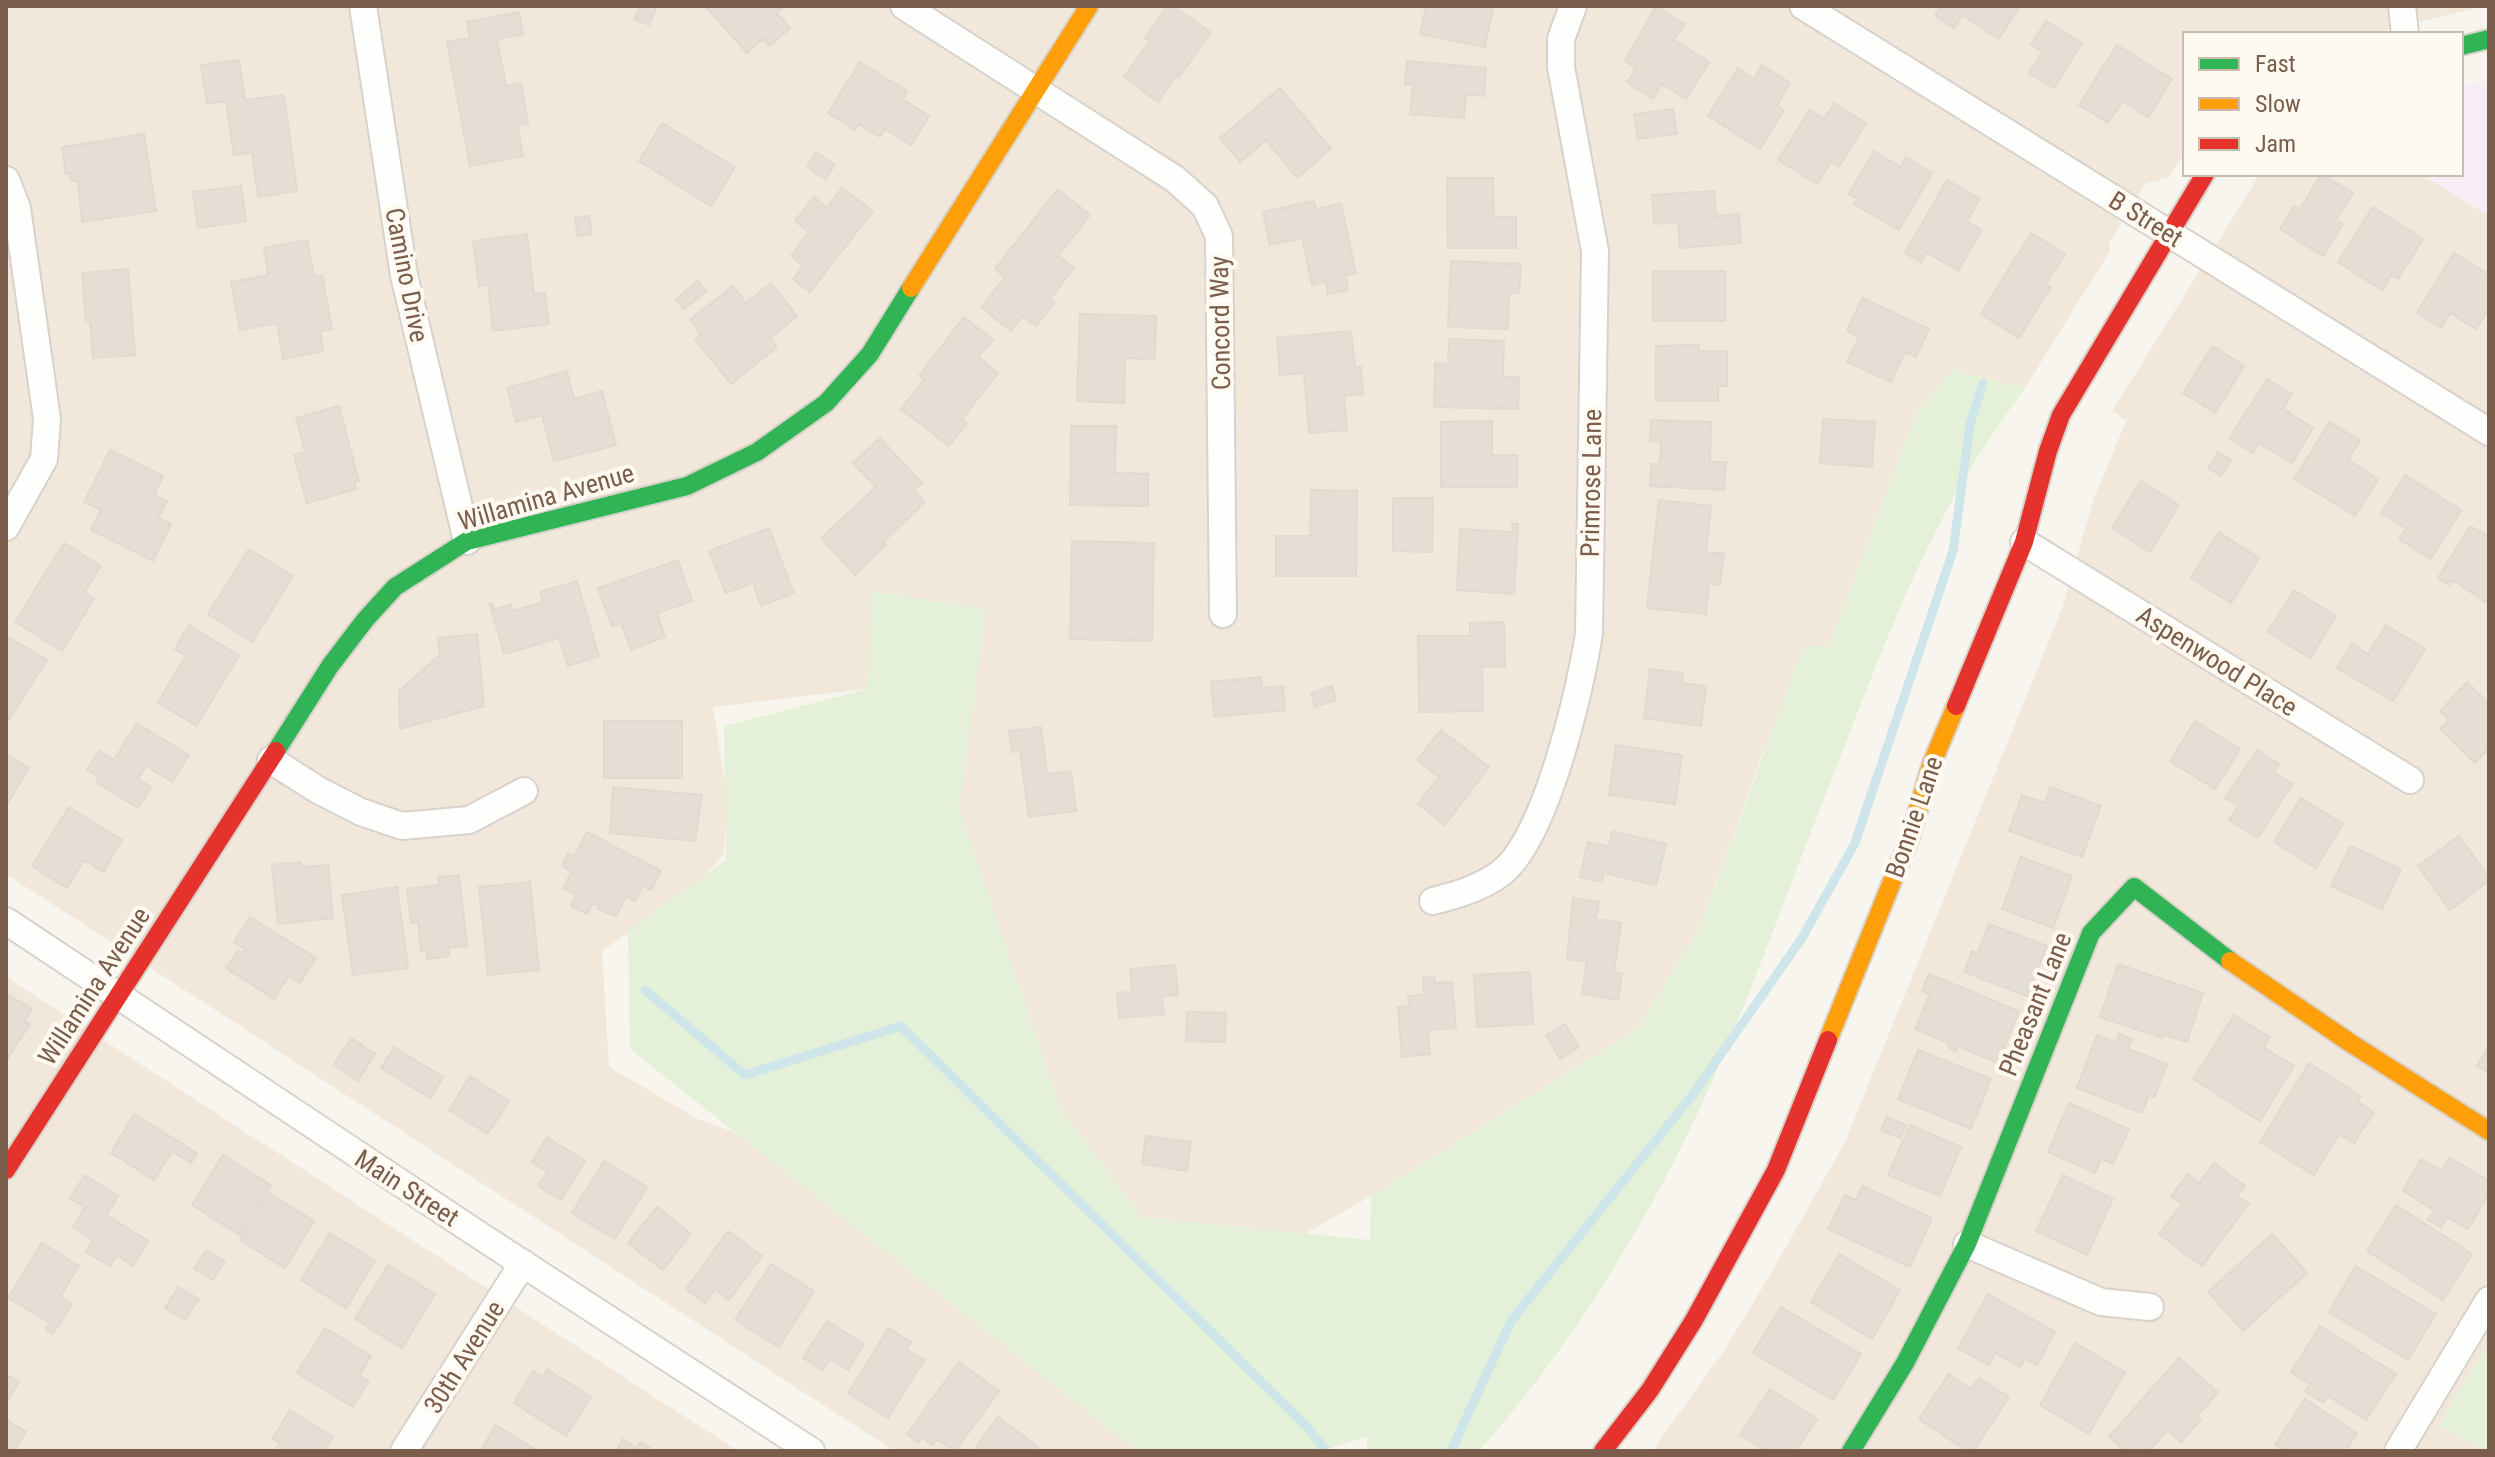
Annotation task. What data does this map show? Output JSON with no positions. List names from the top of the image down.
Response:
{
  "streets": {
    "street": [
      "B Street",
      "Camino Drive",
      "Concord Way",
      "Primrose Lane",
      "Willamina Avenue",
      "Aspenwood Place",
      "Bonnie Lane",
      "Pheasant Lane",
      "Main Street",
      "30th Avenue"
    ]
  },
  "crossings": [
    ["B Street", "Bonnie Lane"],
    ["Camino Drive", "Willamina Avenue"],
    ["Concord Way", "Willamina Avenue"],
    ["Willamina Avenue", "Main Street"],
    ["Aspenwood Place", "Bonnie Lane"],
    ["Main Street", "30th Avenue"]
  ],
  "legend": ["Fast", "Slow", "Jam"]
}
